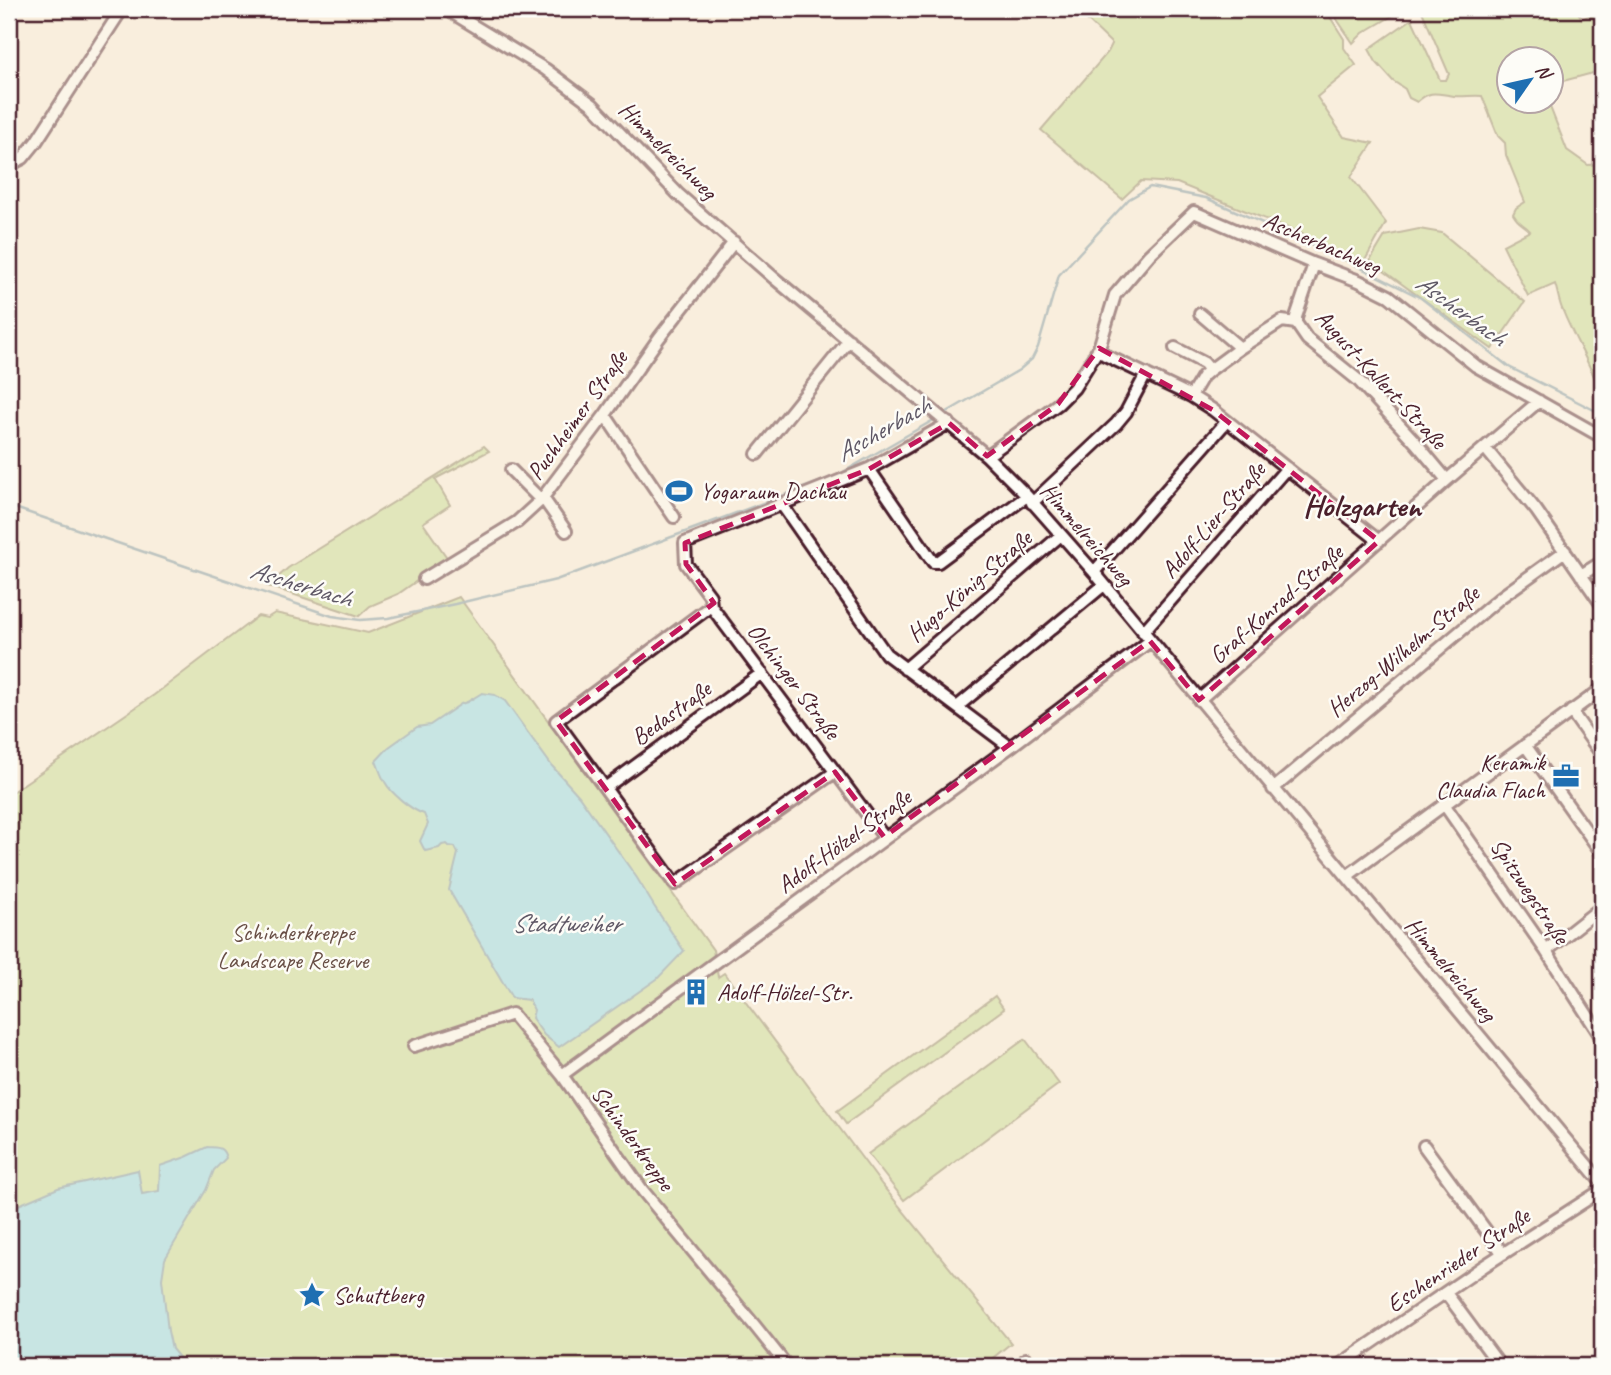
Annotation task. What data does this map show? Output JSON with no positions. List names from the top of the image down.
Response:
{
  "streets": {
    "street": [
      "Himmelreichweg",
      "Ascherbachweg",
      "August-Kallert-Straße",
      "Puchheimer Straße",
      "Adolf-Lier-Straße",
      "Hugo-König-Straße",
      "Graf-Konrad-Straße",
      "Herzog-Wilhelm-Straße",
      "Olchinger Straße",
      "Bedastraße",
      "Adolf-Hölzel-Straße",
      "Spitzwegstraße",
      "Schinderkreppe",
      "Eschenrieder Straße"
    ]
  },
  "crossings": [
    ["Himmelreichweg", "Puchheimer Straße"],
    ["Himmelreichweg", "Adolf-Lier-Straße"],
    ["Himmelreichweg", "Hugo-König-Straße"],
    ["Himmelreichweg", "Graf-Konrad-Straße"],
    ["Himmelreichweg", "Herzog-Wilhelm-Straße"],
    ["Himmelreichweg", "Adolf-Hölzel-Straße"],
    ["Ascherbachweg", "August-Kallert-Straße"],
    ["Ascherbachweg", "Graf-Konrad-Straße"],
    ["August-Kallert-Straße", "Graf-Konrad-Straße"],
    ["Adolf-Lier-Straße", "Adolf-Hölzel-Straße"],
    ["Olchinger Straße", "Bedastraße"],
    ["Olchinger Straße", "Adolf-Hölzel-Straße"],
    ["Adolf-Hölzel-Straße", "Schinderkreppe"]
  ],
  "districts": ["Holzgarten"],
  "water": ["Ascherbach", "Stadtweiher"],
  "parks": ["Schinderkreppe Landscape Reserve"],
  "places": {
    "sports": ["Yogaraum Dachau"],
    "office": ["Keramik Claudia Flach"],
    "building": ["Adolf-Hölzel-Str."],
    "place": ["Schuttberg"]
  },
  "north": "top right"
}
